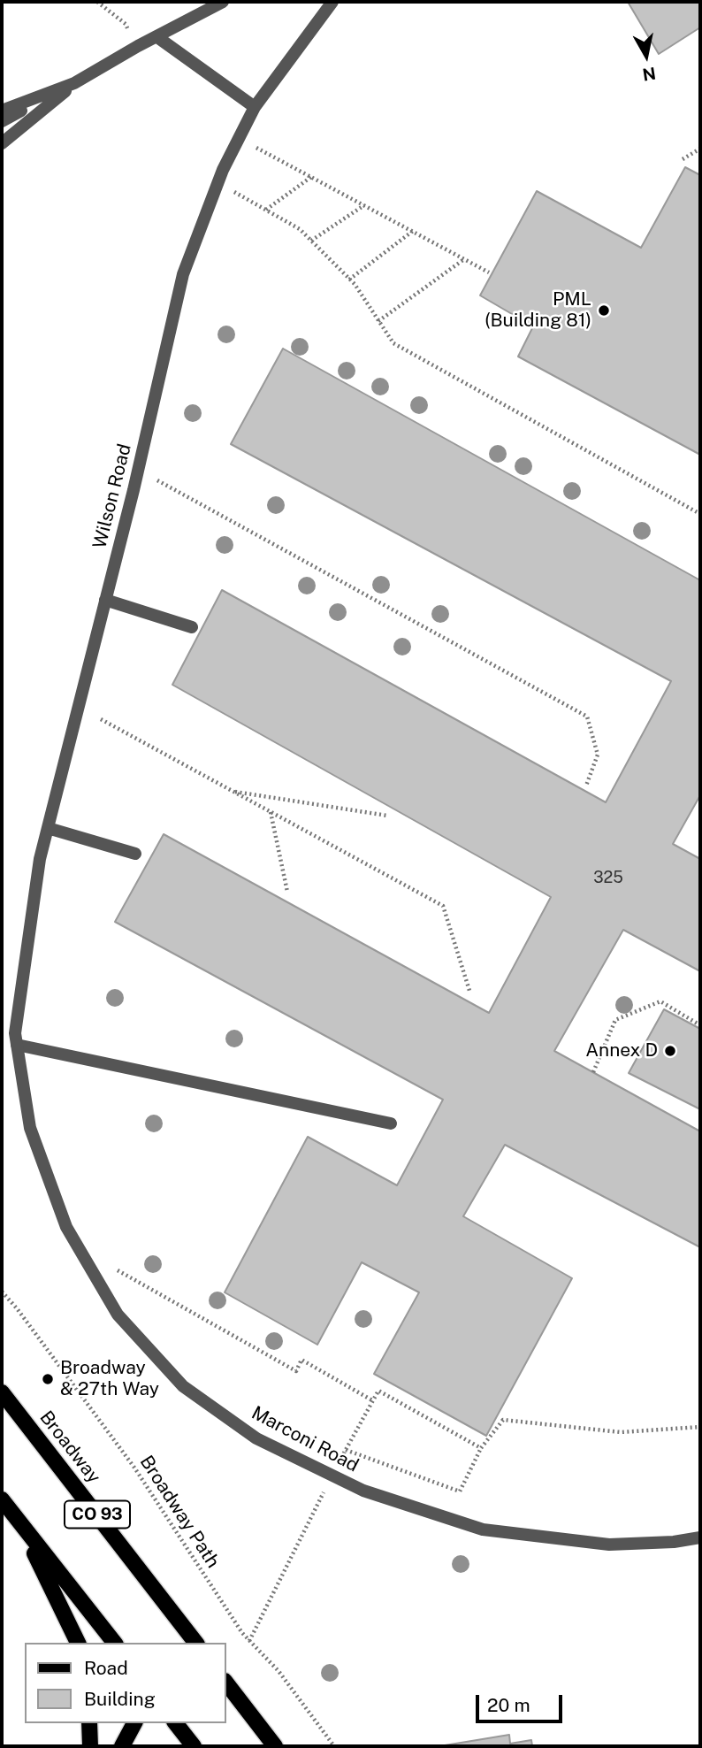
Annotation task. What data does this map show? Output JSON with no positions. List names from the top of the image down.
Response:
{
  "streets": {
    "main road": ["Broadway", "CO 93"],
    "street": ["Wilson Road", "Marconi Road"],
    "path": ["Broadway Path"]
  },
  "crossings": [
    ["Wilson Road", "Marconi Road"]
  ],
  "places": ["PML (Building 81)", "Annex D", "Broadway & 27th Way"],
  "house_numbers": ["325"],
  "legend": ["Road", "Building"],
  "scale_bar": "20 m",
  "north": "bottom"
}
